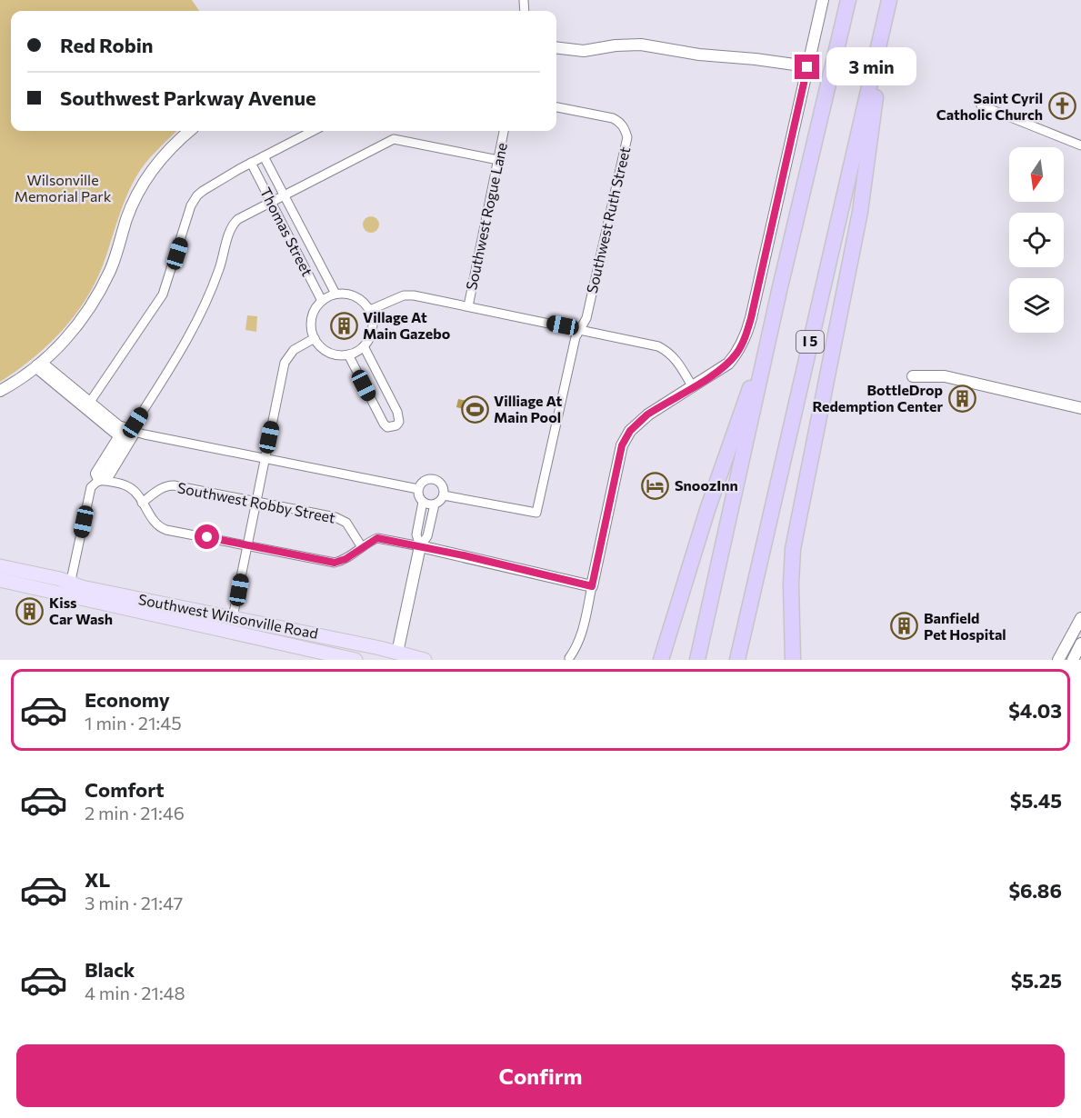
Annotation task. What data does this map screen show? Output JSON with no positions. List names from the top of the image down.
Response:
{
  "streets": {
    "highway": ["I 5"],
    "main road": ["Southwest Wilsonville Road"],
    "street": [
      "Southwest Rogue Lane",
      "Southwest Ruth Street",
      "Thomas Street",
      "Southwest Robby Street"
    ]
  },
  "parks": ["Wilsonville Memorial Park"],
  "places": {
    "church": ["Saint Cyril Catholic Church"],
    "building": [
      "Village At Main Gazebo",
      "BottleDrop Redemption Center",
      "Kiss Car Wash",
      "Banfield Pet Hospital"
    ],
    "sports": ["Villiage At Main Pool"],
    "hotel": ["SnoozInn"]
  },
  "north": "bottom",
  "page": {
    "banner": ["Red Robin", "Southwest Parkway Avenue"],
    "bubble": "3 min",
    "list": [
      {
        "name": "Economy",
        "note": "1 min · 21:45",
        "value": "$4.03"
      },
      {
        "name": "Comfort",
        "note": "2 min · 21:46",
        "value": "$5.45"
      },
      {
        "name": "XL",
        "note": "3 min · 21:47",
        "value": "$6.86"
      },
      {
        "name": "Black",
        "note": "4 min · 21:48",
        "value": "$5.25"
      }
    ],
    "buttons": "Confirm"
  }
}
